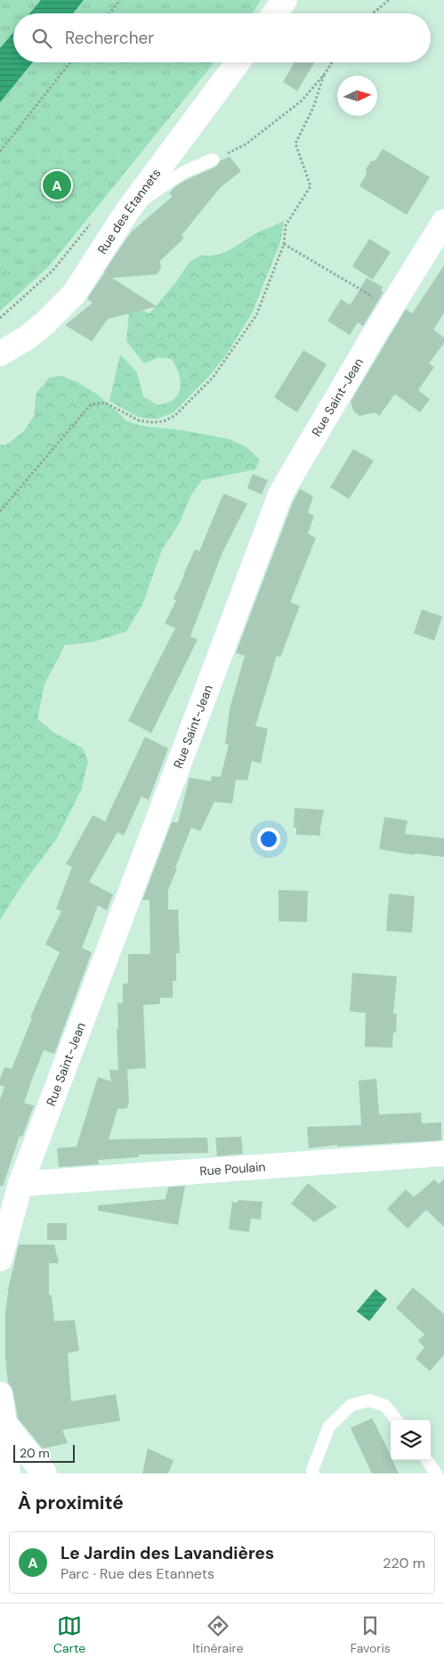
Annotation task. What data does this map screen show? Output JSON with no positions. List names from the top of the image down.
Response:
{
  "streets": {
    "street": ["Rue des Etannets", "Rue Saint-Jean", "Rue Poulain"]
  },
  "crossings": [
    ["Rue Saint-Jean", "Rue Poulain"]
  ],
  "scale_bar": "20 m",
  "north": "right",
  "page": {
    "search": "Rechercher",
    "pins": "A",
    "scale": "20 m",
    "heading": "À proximité",
    "list": [
      {
        "mark": "A",
        "name": "Le Jardin des Lavandières",
        "note": "Parc · Rue des Etannets",
        "value": "220 m"
      }
    ],
    "nav": ["Carte", "Itinéraire", "Favoris"]
  }
}
